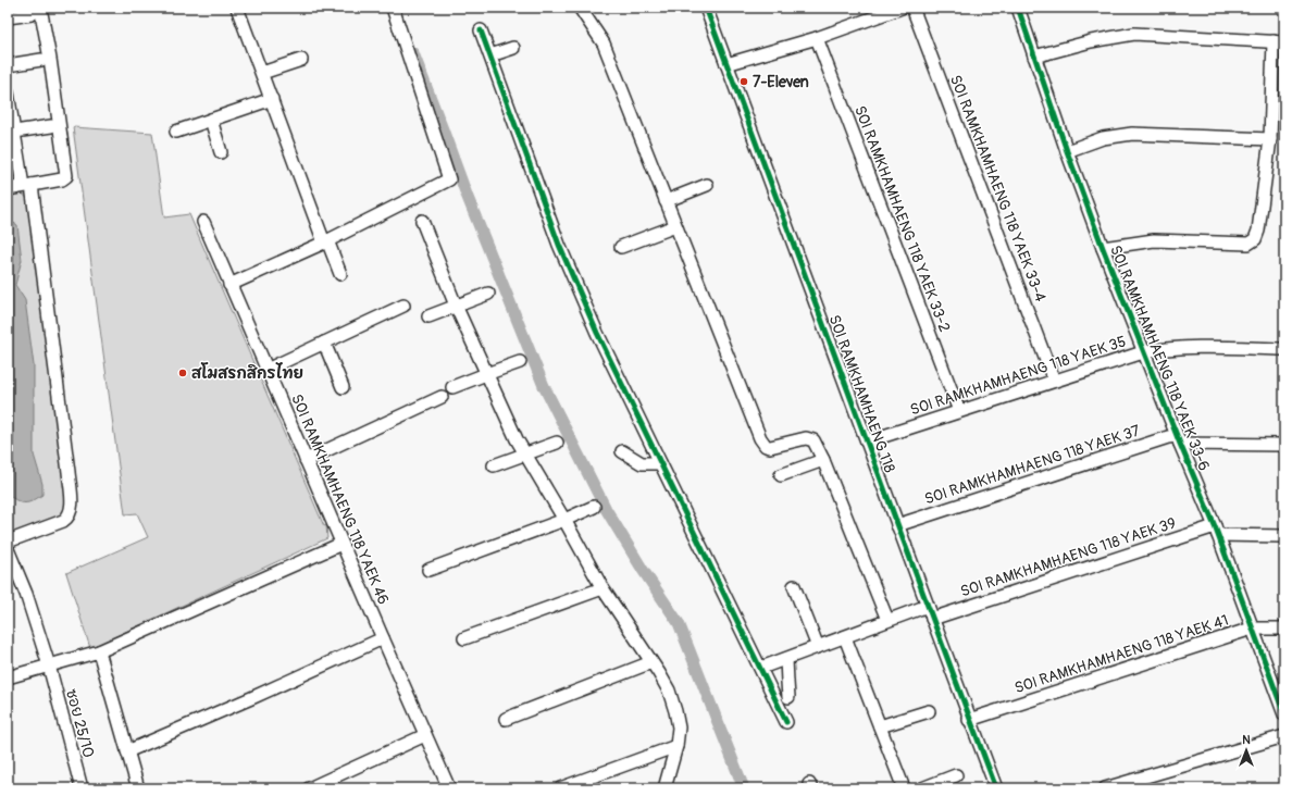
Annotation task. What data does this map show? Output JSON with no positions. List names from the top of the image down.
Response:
{
  "streets": {
    "street": [
      "SOI RAMKHAMHAENG 118 YAEK 33-4",
      "SOI RAMKHAMHAENG 118 YAEK 33-2",
      "SOI RAMKHAMHAENG 118 YAEK 33-6",
      "SOI RAMKHAMHAENG 118 YAEK 35",
      "SOI RAMKHAMHAENG 118",
      "SOI RAMKHAMHAENG 118 YAEK 37",
      "SOI RAMKHAMHAENG 118 YAEK 46",
      "SOI RAMKHAMHAENG 118 YAEK 39",
      "SOI RAMKHAMHAENG 118 YAEK 41",
      "ซอย 25/10"
    ]
  },
  "crossings": [
    ["SOI RAMKHAMHAENG 118 YAEK 33-4", "SOI RAMKHAMHAENG 118 YAEK 35"],
    ["SOI RAMKHAMHAENG 118 YAEK 33-2", "SOI RAMKHAMHAENG 118 YAEK 35"],
    ["SOI RAMKHAMHAENG 118 YAEK 33-6", "SOI RAMKHAMHAENG 118 YAEK 35"],
    ["SOI RAMKHAMHAENG 118 YAEK 33-6", "SOI RAMKHAMHAENG 118 YAEK 37"],
    ["SOI RAMKHAMHAENG 118 YAEK 33-6", "SOI RAMKHAMHAENG 118 YAEK 39"],
    ["SOI RAMKHAMHAENG 118 YAEK 33-6", "SOI RAMKHAMHAENG 118 YAEK 41"],
    ["SOI RAMKHAMHAENG 118 YAEK 35", "SOI RAMKHAMHAENG 118"],
    ["SOI RAMKHAMHAENG 118", "SOI RAMKHAMHAENG 118 YAEK 37"],
    ["SOI RAMKHAMHAENG 118", "SOI RAMKHAMHAENG 118 YAEK 39"],
    ["SOI RAMKHAMHAENG 118", "SOI RAMKHAMHAENG 118 YAEK 41"]
  ],
  "places": ["7-Eleven", "สโมสรกสิกรไทย"],
  "north": "top"
}
